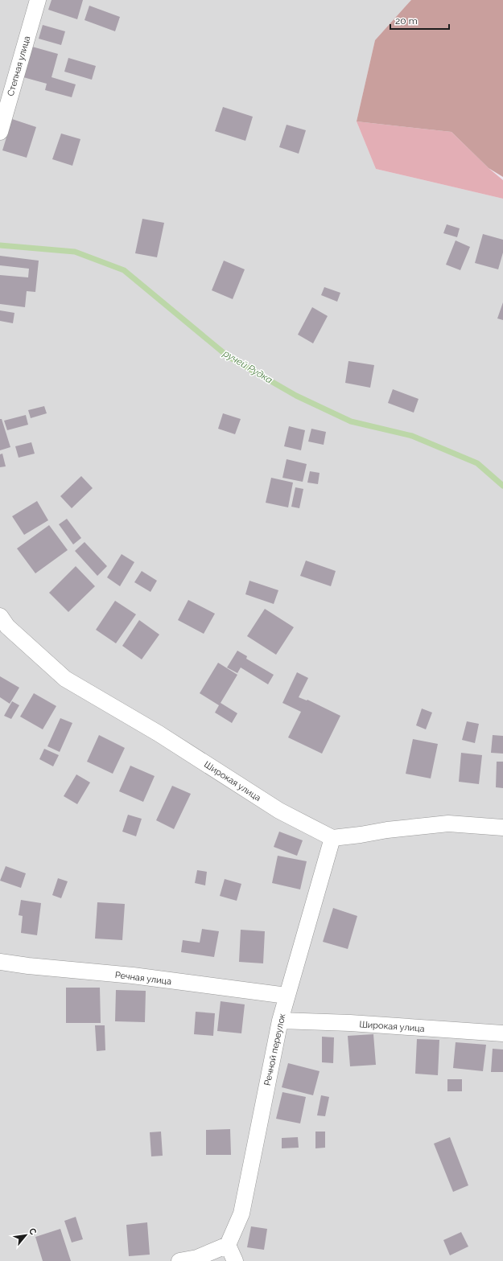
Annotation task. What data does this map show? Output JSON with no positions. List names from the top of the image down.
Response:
{
  "streets": {
    "street": [
      "Степная улица",
      "Широкая улица",
      "Речная улица",
      "Речной переулок"
    ]
  },
  "crossings": [
    ["Широкая улица", "Речной переулок"],
    ["Речная улица", "Речной переулок"]
  ],
  "water": ["ручей Рудка"],
  "scale_bar": "20 m",
  "north": "top right"
}
